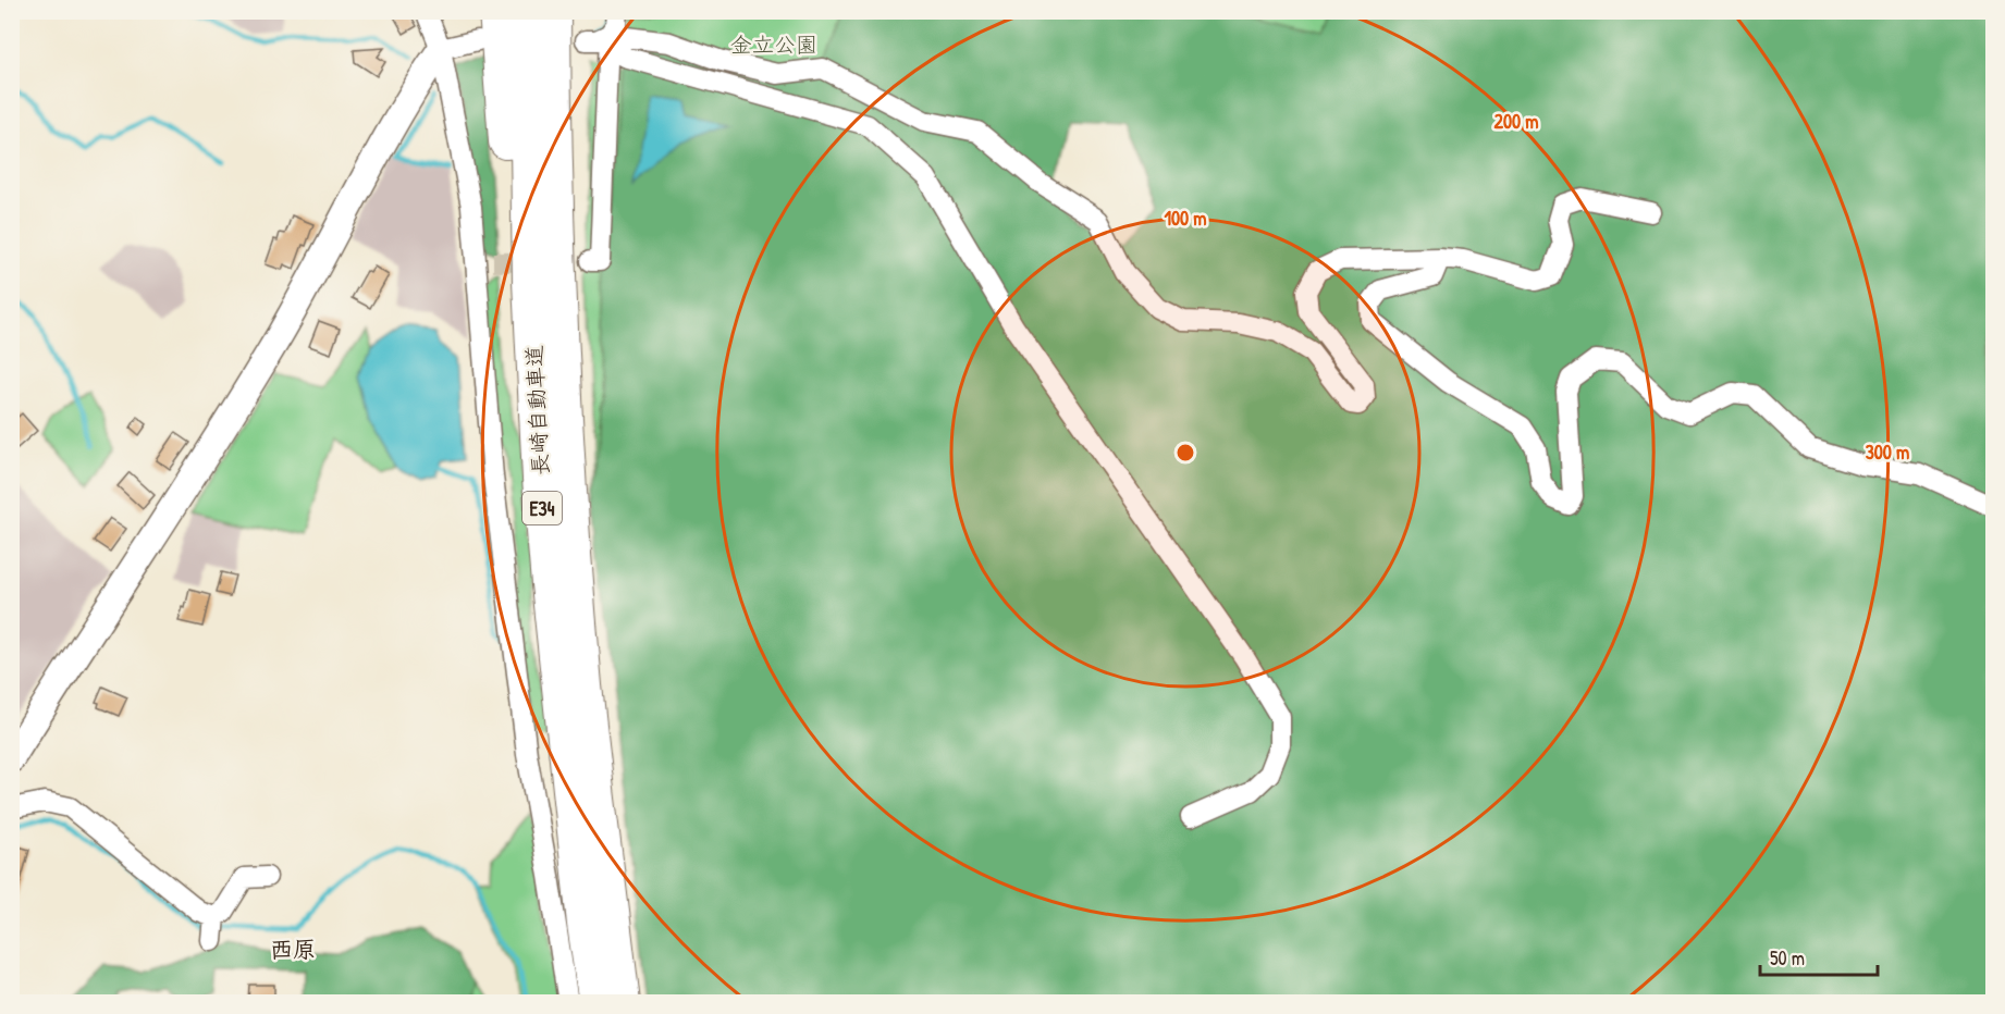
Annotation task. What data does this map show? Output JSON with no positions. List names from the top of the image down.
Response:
{
  "streets": {
    "highway": ["長崎自動車道", "E34"]
  },
  "districts": ["西原"],
  "parks": ["金立公園"],
  "scale_bar": "50 m",
  "rings": ["200 m", "100 m", "300 m"]
}
